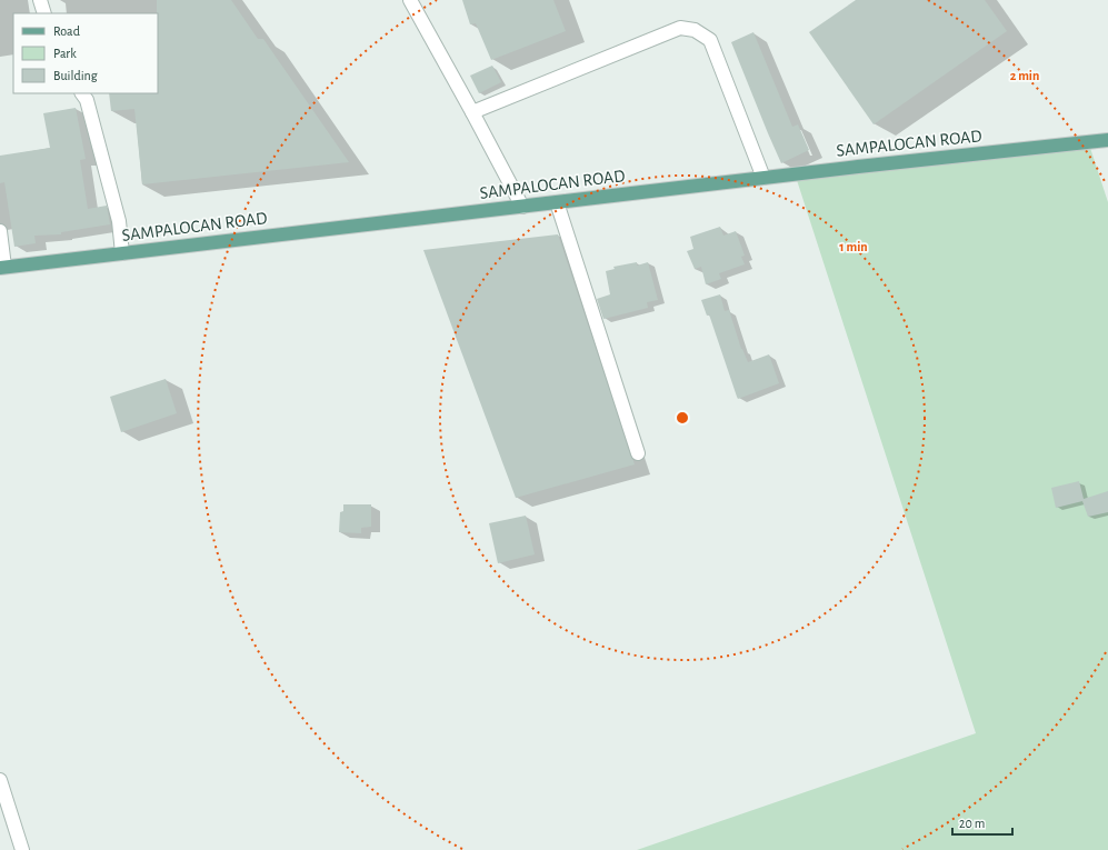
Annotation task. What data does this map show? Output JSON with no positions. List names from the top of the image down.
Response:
{
  "streets": {
    "main road": ["SAMPALOCAN ROAD"]
  },
  "legend": ["Road", "Park", "Building"],
  "scale_bar": "20 m",
  "rings": ["2 min", "1 min"]
}
